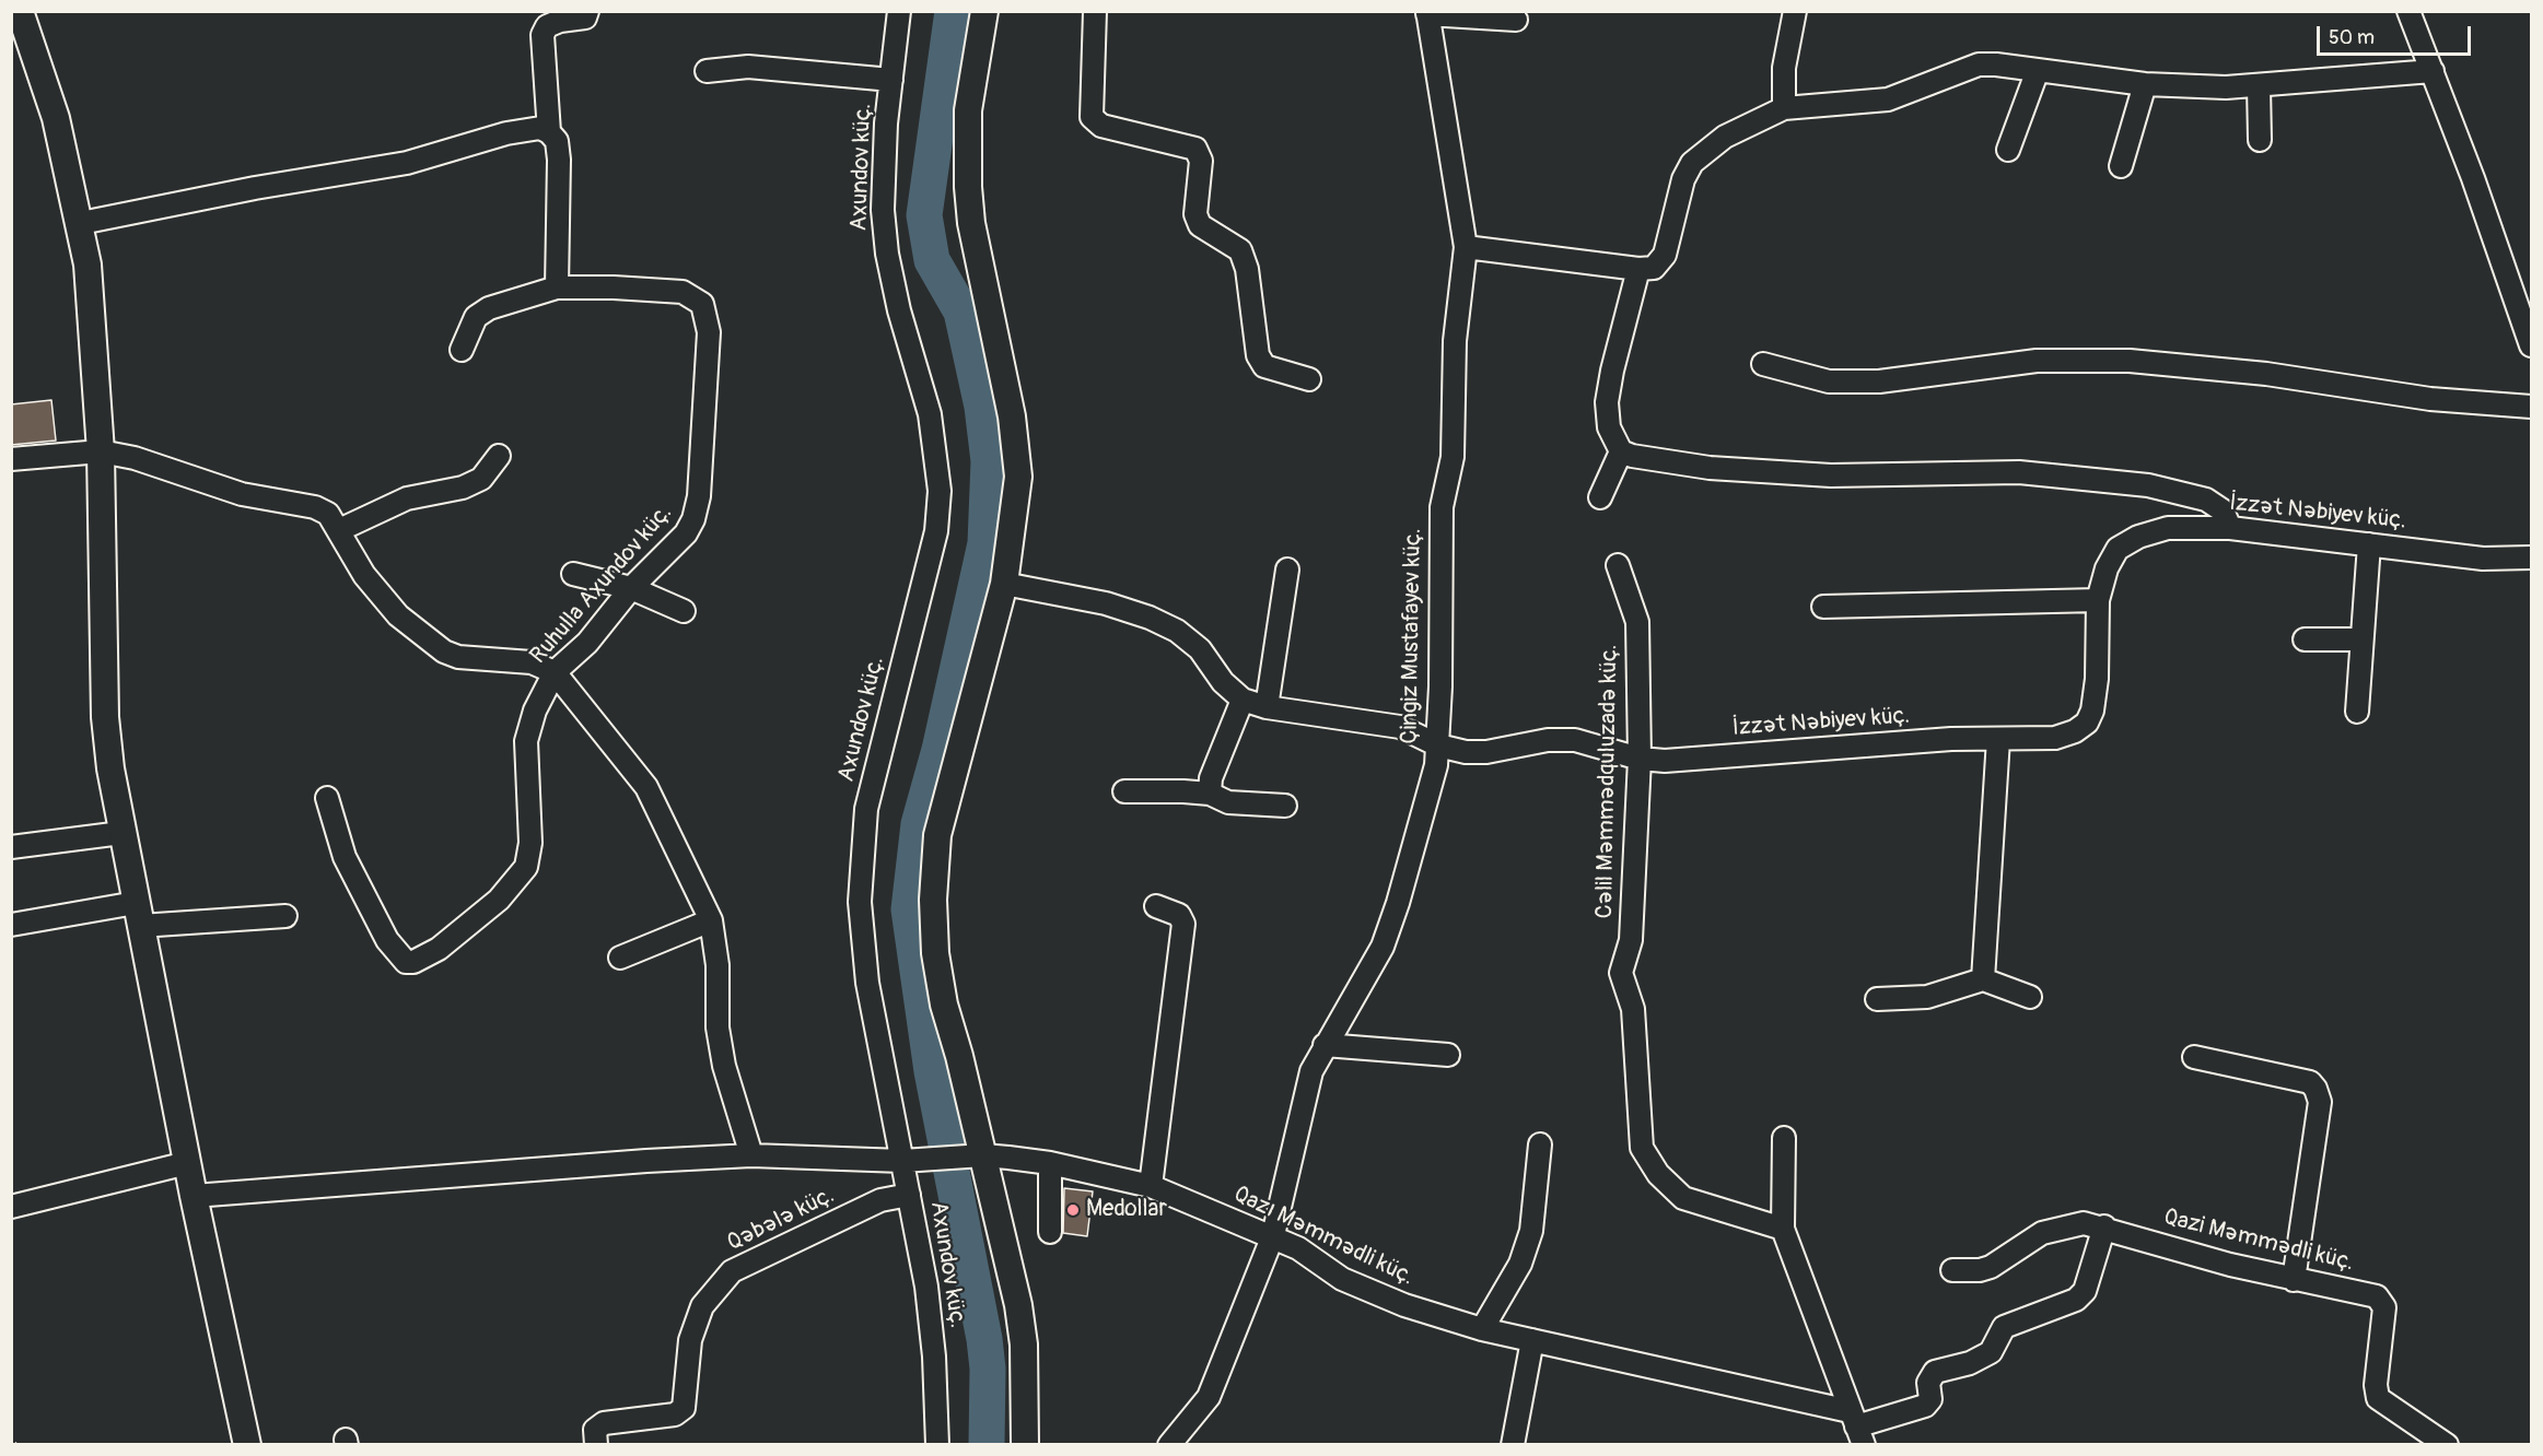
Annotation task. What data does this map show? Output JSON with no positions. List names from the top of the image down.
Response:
{
  "streets": {
    "street": [
      "Axundov küç.",
      "İzzət Nəbiyev küç.",
      "Ruhulla Axundov küç.",
      "Çingiz Mustafayev küç.",
      "Cəlil Məmmədquluzadə küç.",
      "Qəbələ küç.",
      "Qazı Məmmədli küç.",
      "Qazi Məmmədli küç."
    ]
  },
  "crossings": [
    ["Axundov küç.", "Qəbələ küç."],
    ["Axundov küç.", "Qazı Məmmədli küç."],
    ["İzzət Nəbiyev küç.", "Çingiz Mustafayev küç."],
    ["İzzət Nəbiyev küç.", "Cəlil Məmmədquluzadə küç."],
    ["Çingiz Mustafayev küç.", "Qazı Məmmədli küç."]
  ],
  "places": ["Medollar"],
  "scale_bar": "50 m"
}
